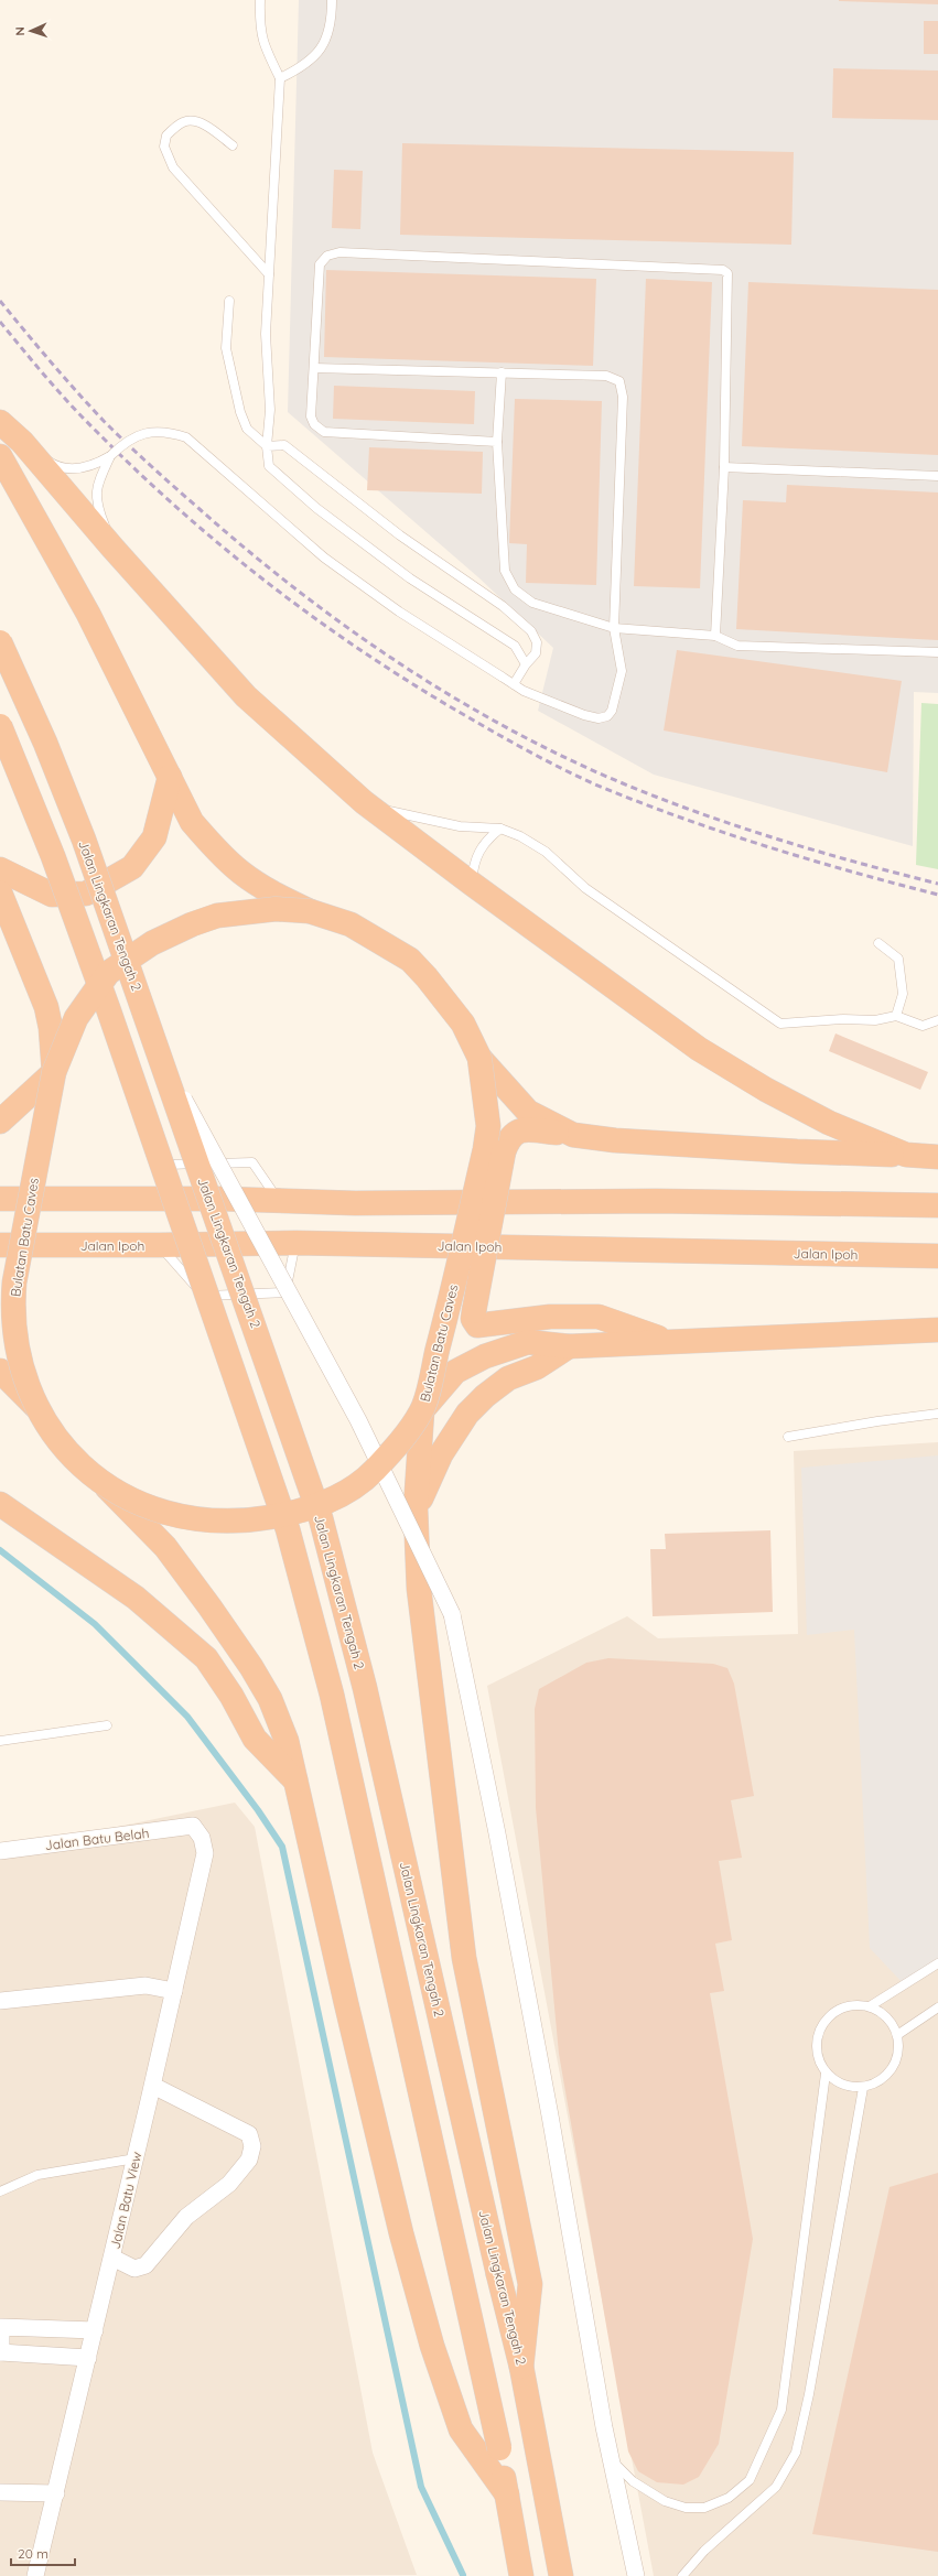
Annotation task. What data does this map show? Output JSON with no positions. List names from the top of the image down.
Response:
{
  "streets": {
    "highway": ["Jalan Lingkaran Tengah 2", "Bulatan Batu Caves", "Jalan Ipoh"],
    "street": ["Jalan Batu Belah", "Jalan Batu View"]
  },
  "crossings": [
    ["Jalan Batu Belah", "Jalan Batu View"]
  ],
  "scale_bar": "20 m",
  "north": "left"
}
